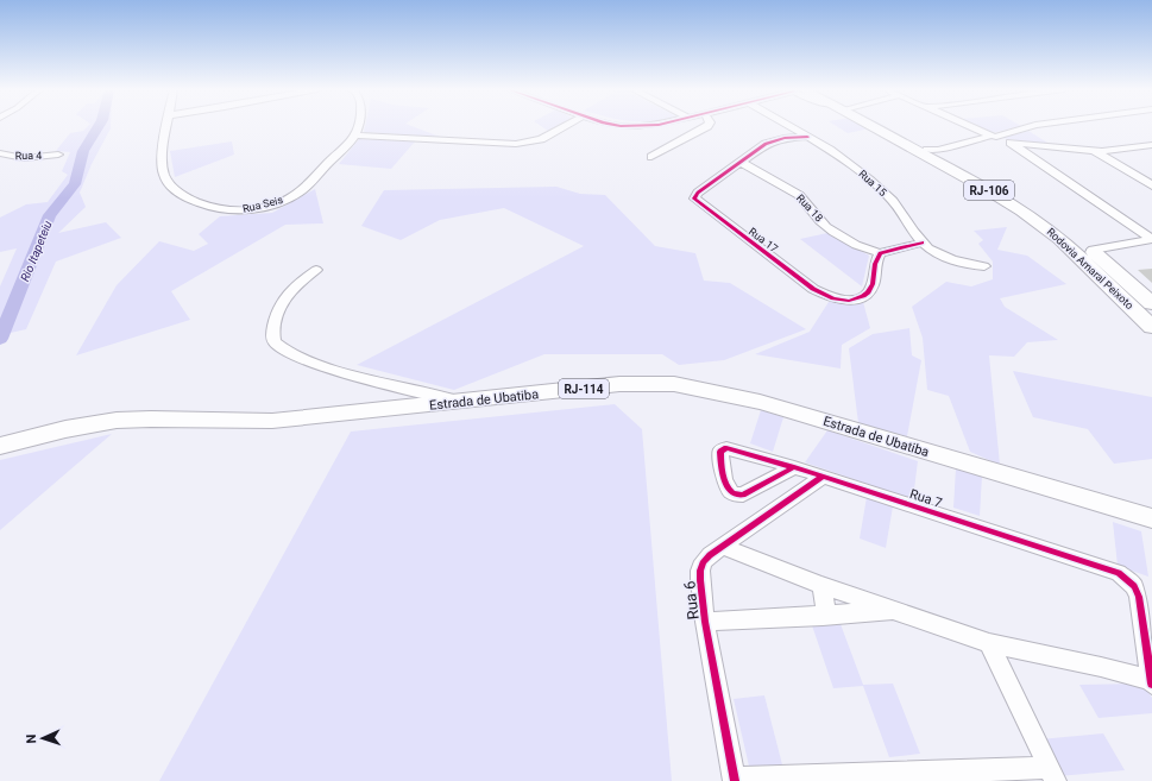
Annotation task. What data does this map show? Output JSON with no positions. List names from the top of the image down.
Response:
{
  "streets": {
    "highway": ["RJ-106", "Rodovia Amaral Peixoto"],
    "main road": ["RJ-114", "Estrada de Ubatiba"],
    "street": [
      "Rua 4",
      "Rua 15",
      "Rua Seis",
      "Rua 18",
      "Rua 17",
      "Rua 7",
      "Rua 6"
    ]
  },
  "crossings": [
    ["Rua 15", "Rua 17"],
    ["Rua 18", "Rua 17"],
    ["Rua 7", "Rua 6"]
  ],
  "water": ["Rio Itapeteiu"],
  "north": "left"
}
